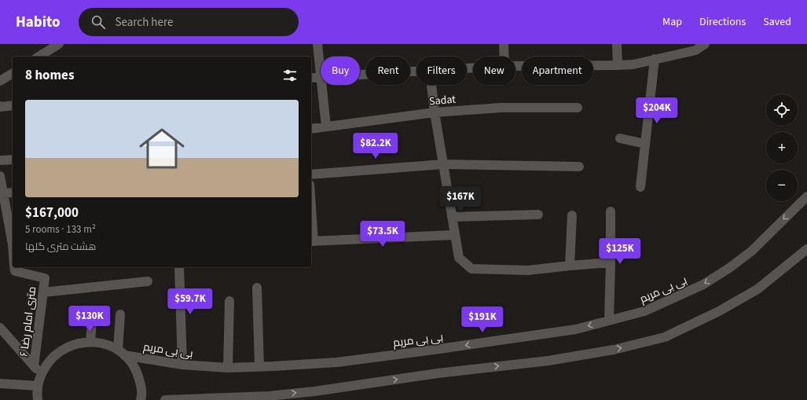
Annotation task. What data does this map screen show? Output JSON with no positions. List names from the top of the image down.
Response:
{
  "streets": {
    "street": ["Sadat", "بی بی مریم", "۶ متری امام رضا"]
  },
  "page": {
    "header": "Habito",
    "search": "Search here",
    "nav": ["Map", "Directions", "Saved"],
    "chip": [
      "Buy",
      "Rent",
      "Filters",
      "New",
      "Apartment"
    ],
    "heading": "8 homes",
    "map_buttons": ["+", "−"],
    "list": [
      {
        "name": "$167,000",
        "note": "5 rooms · 133 m² · هشت متری گلها"
      }
    ],
    "price": [
      "$204K",
      "$82.2K",
      "$167K",
      "$73.5K",
      "$125K",
      "$59.7K",
      "$130K",
      "$191K"
    ]
  }
}
